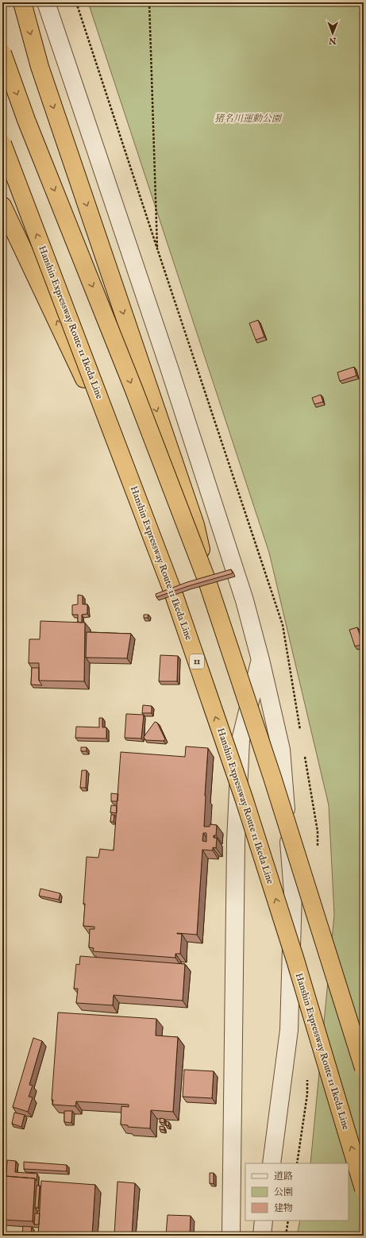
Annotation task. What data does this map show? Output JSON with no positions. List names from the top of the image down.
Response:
{
  "streets": {
    "highway": ["Hanshin Expressway Route 11 Ikeda Line", "11"]
  },
  "parks": ["猪名川運動公園"],
  "legend": ["道路", "公園", "建物"],
  "north": "bottom"
}
